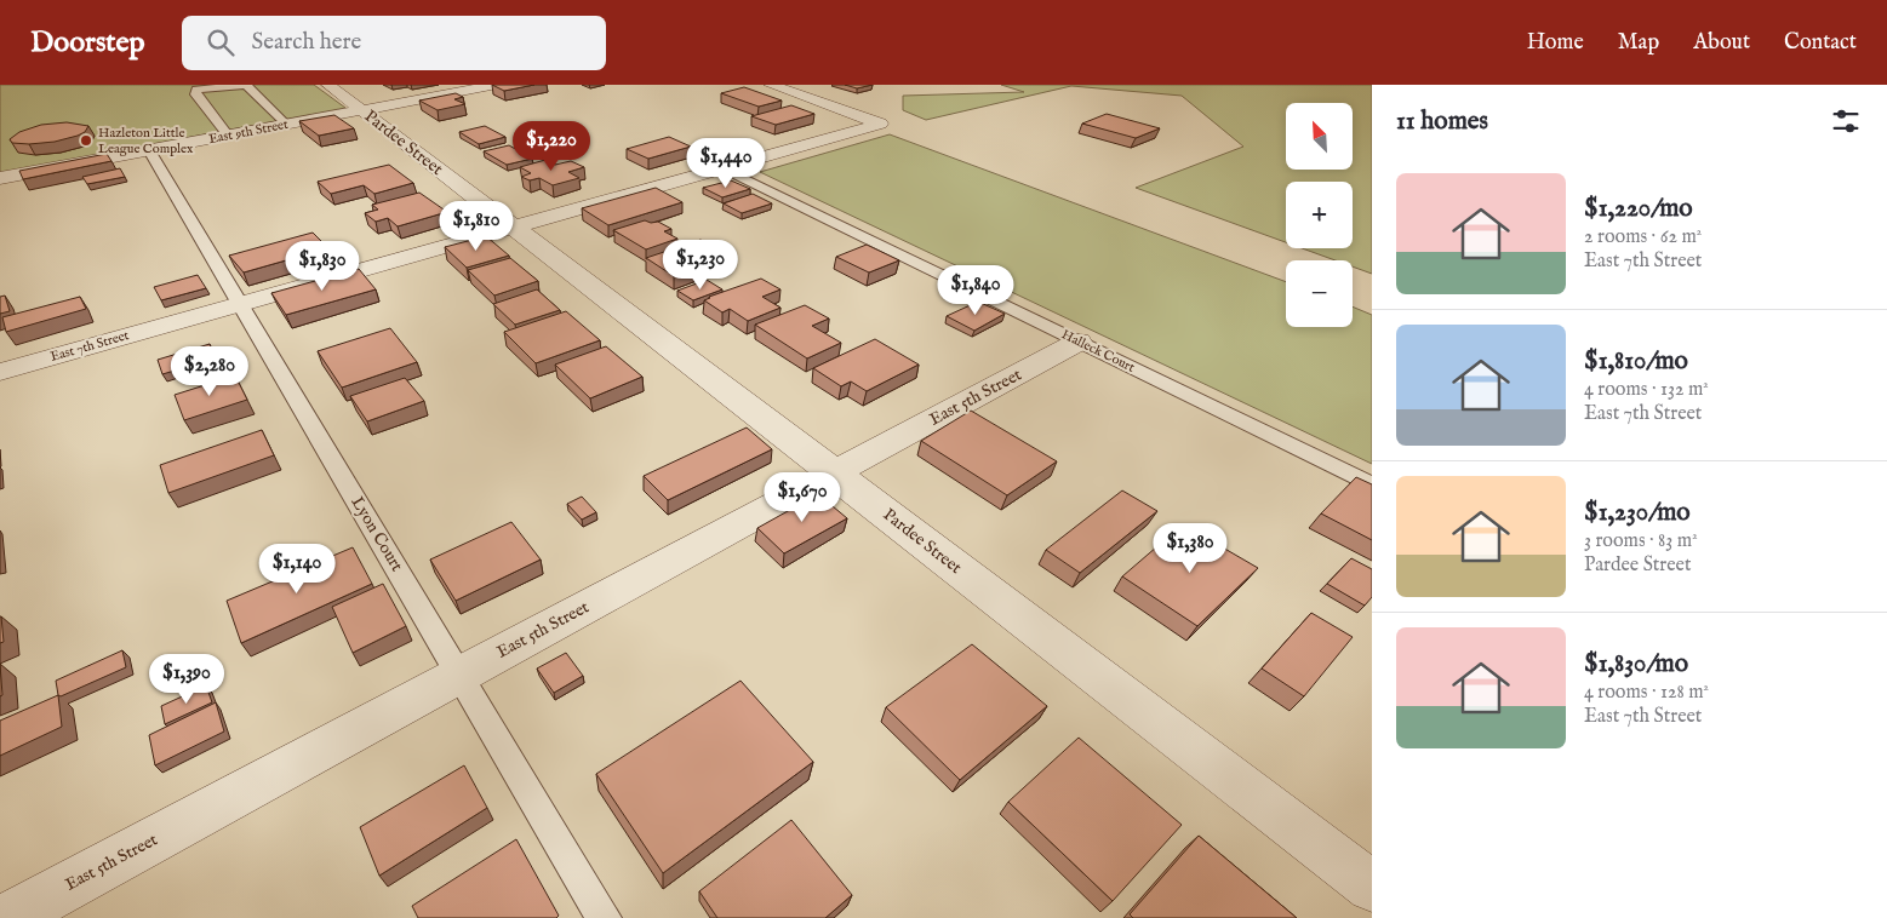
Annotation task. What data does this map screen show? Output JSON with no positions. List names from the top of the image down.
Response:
{
  "streets": {
    "street": [
      "East 9th Street",
      "Pardee Street",
      "East 7th Street",
      "East 5th Street"
    ],
    "lane": ["Halleck Court", "Lyon Court"]
  },
  "crossings": [
    ["East 9th Street", "Pardee Street"],
    ["East 9th Street", "Lyon Court"],
    ["Pardee Street", "East 7th Street"],
    ["Pardee Street", "East 5th Street"],
    ["East 7th Street", "Halleck Court"],
    ["East 7th Street", "Lyon Court"],
    ["Halleck Court", "East 5th Street"],
    ["East 5th Street", "Lyon Court"]
  ],
  "places": ["Hazleton Little League Complex"],
  "north": "top left",
  "page": {
    "header": "Doorstep",
    "search": "Search here",
    "nav": [
      "Home",
      "Map",
      "About",
      "Contact"
    ],
    "heading": "11 homes",
    "map_buttons": ["+", "−"],
    "price": [
      "$1,220",
      "$1,440",
      "$1,810",
      "$1,230",
      "$1,830",
      "$1,840",
      "$2,280",
      "$1,670",
      "$1,380",
      "$1,140",
      "$1,390"
    ],
    "list": [
      {
        "name": "$1,220/mo",
        "note": "2 rooms · 62 m² · East 7th Street"
      },
      {
        "name": "$1,810/mo",
        "note": "4 rooms · 132 m² · East 7th Street"
      },
      {
        "name": "$1,230/mo",
        "note": "3 rooms · 83 m² · Pardee Street"
      },
      {
        "name": "$1,830/mo",
        "note": "4 rooms · 128 m² · East 7th Street"
      }
    ]
  }
}
